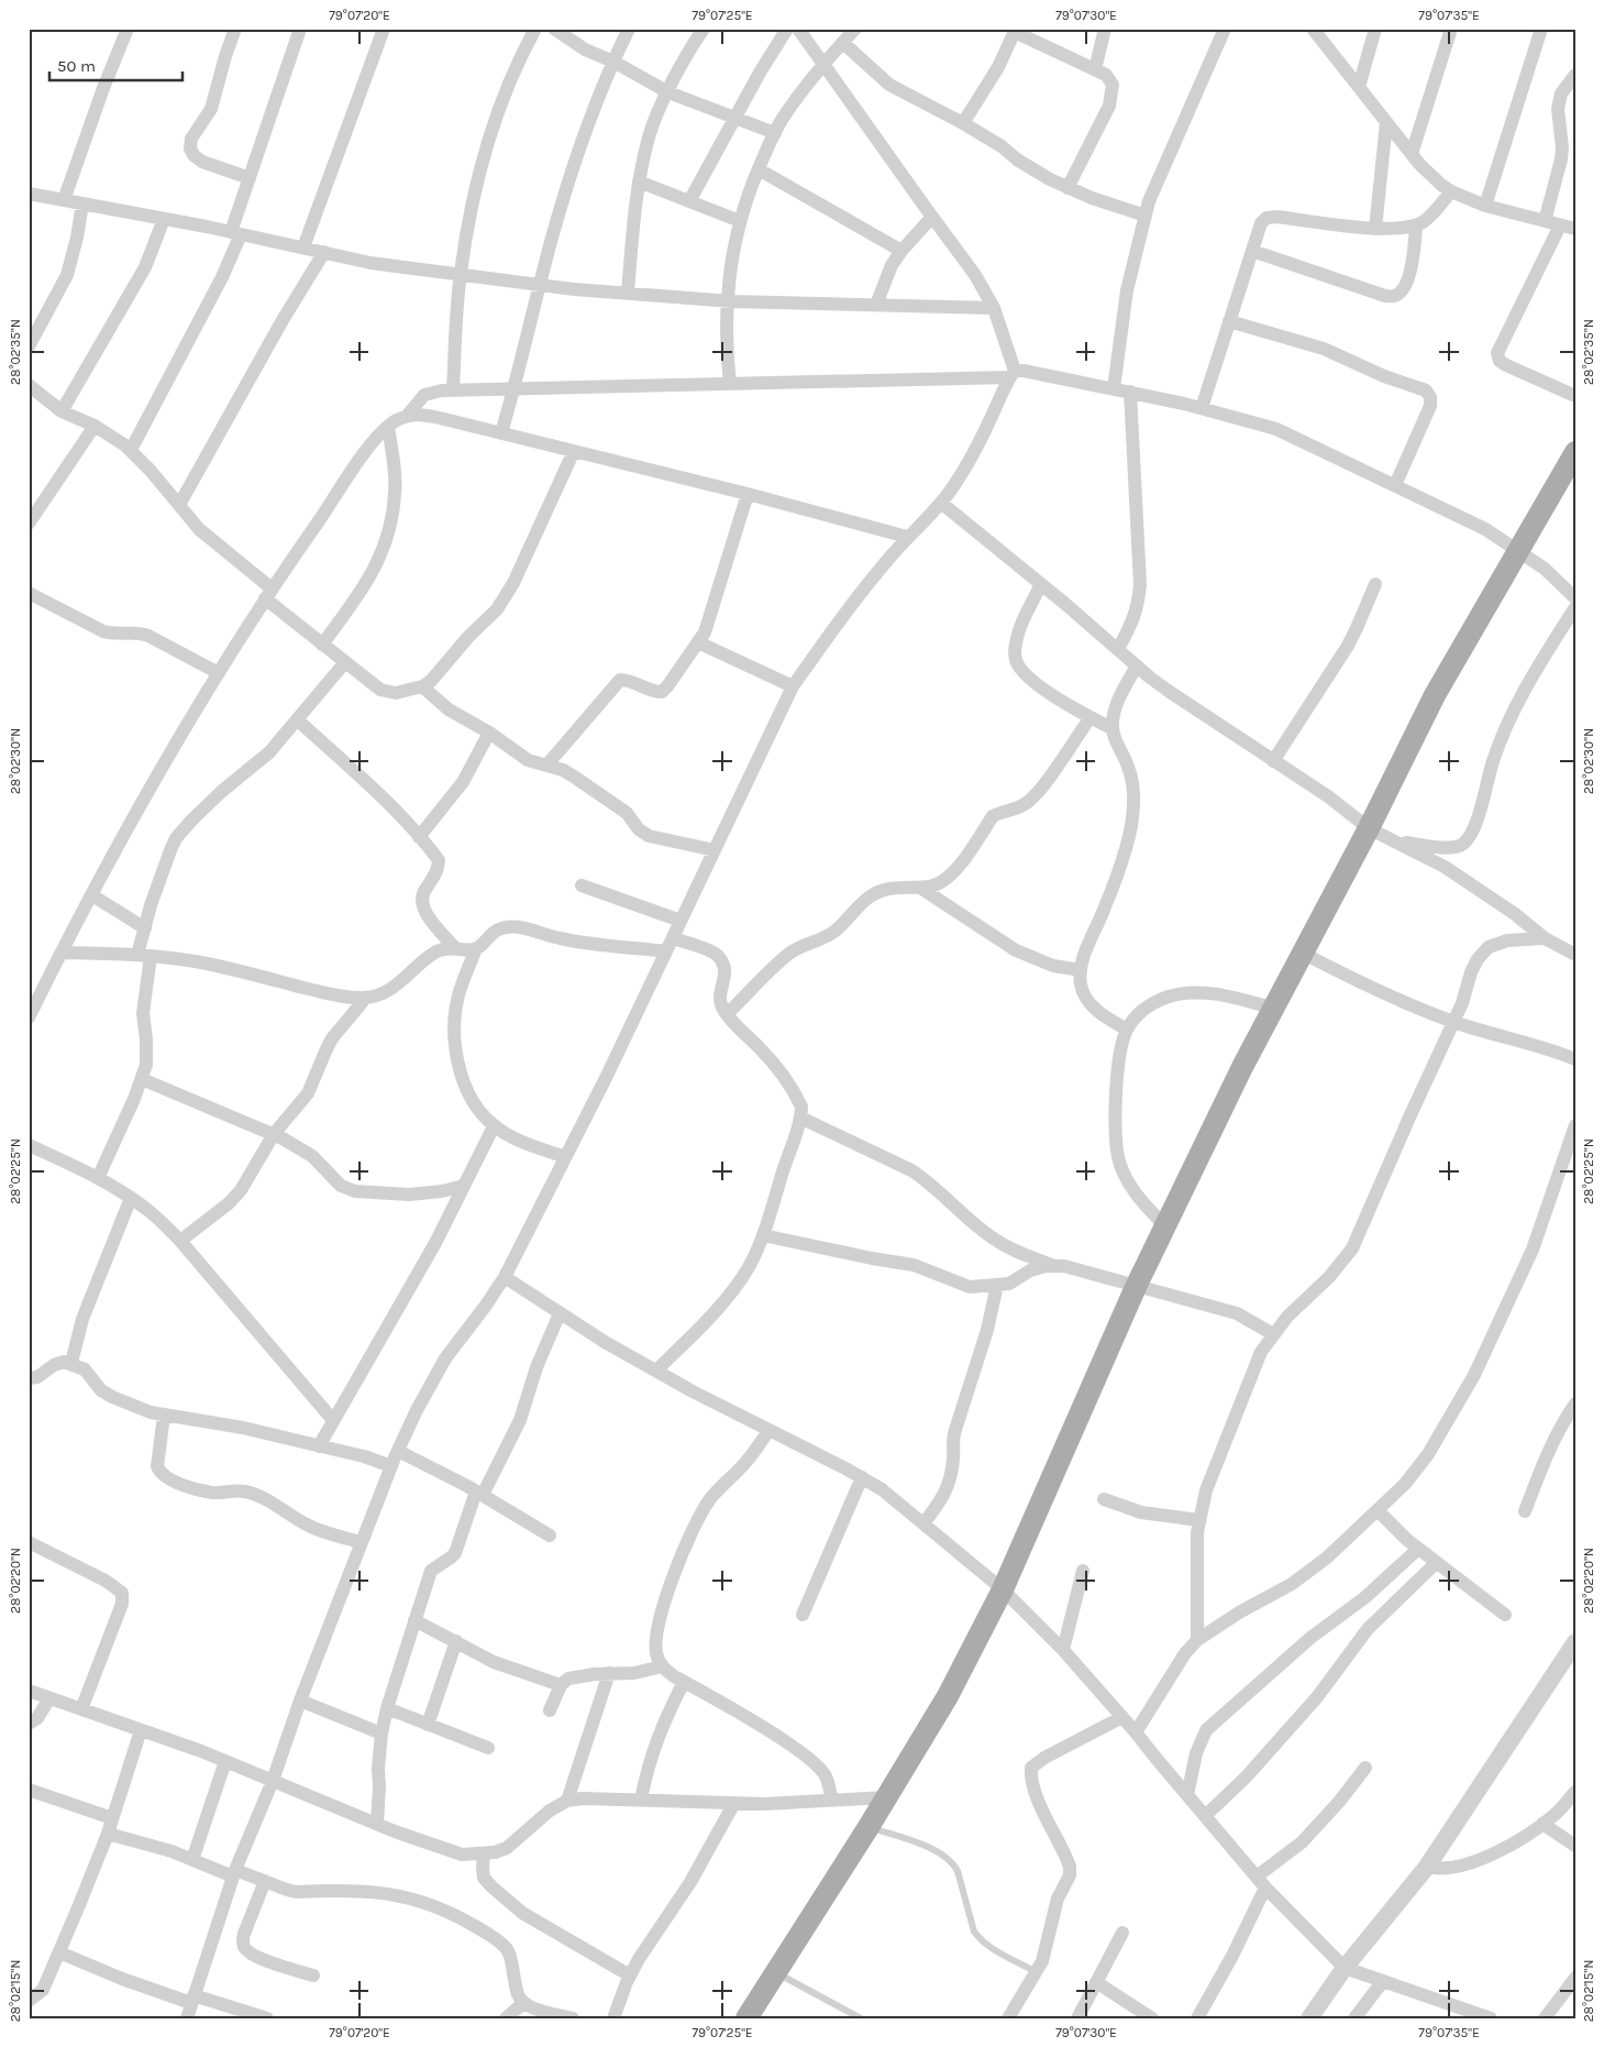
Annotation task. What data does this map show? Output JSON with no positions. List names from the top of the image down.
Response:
{
  "scale_bar": "50 m",
  "coordinates": [
    "79°07'20\"E",
    "79°07'25\"E",
    "79°07'30\"E",
    "79°07'35\"E",
    "28°02'35\"N",
    "28°02'30\"N",
    "28°02'25\"N",
    "28°02'20\"N",
    "28°02'15\"N"
  ]
}
